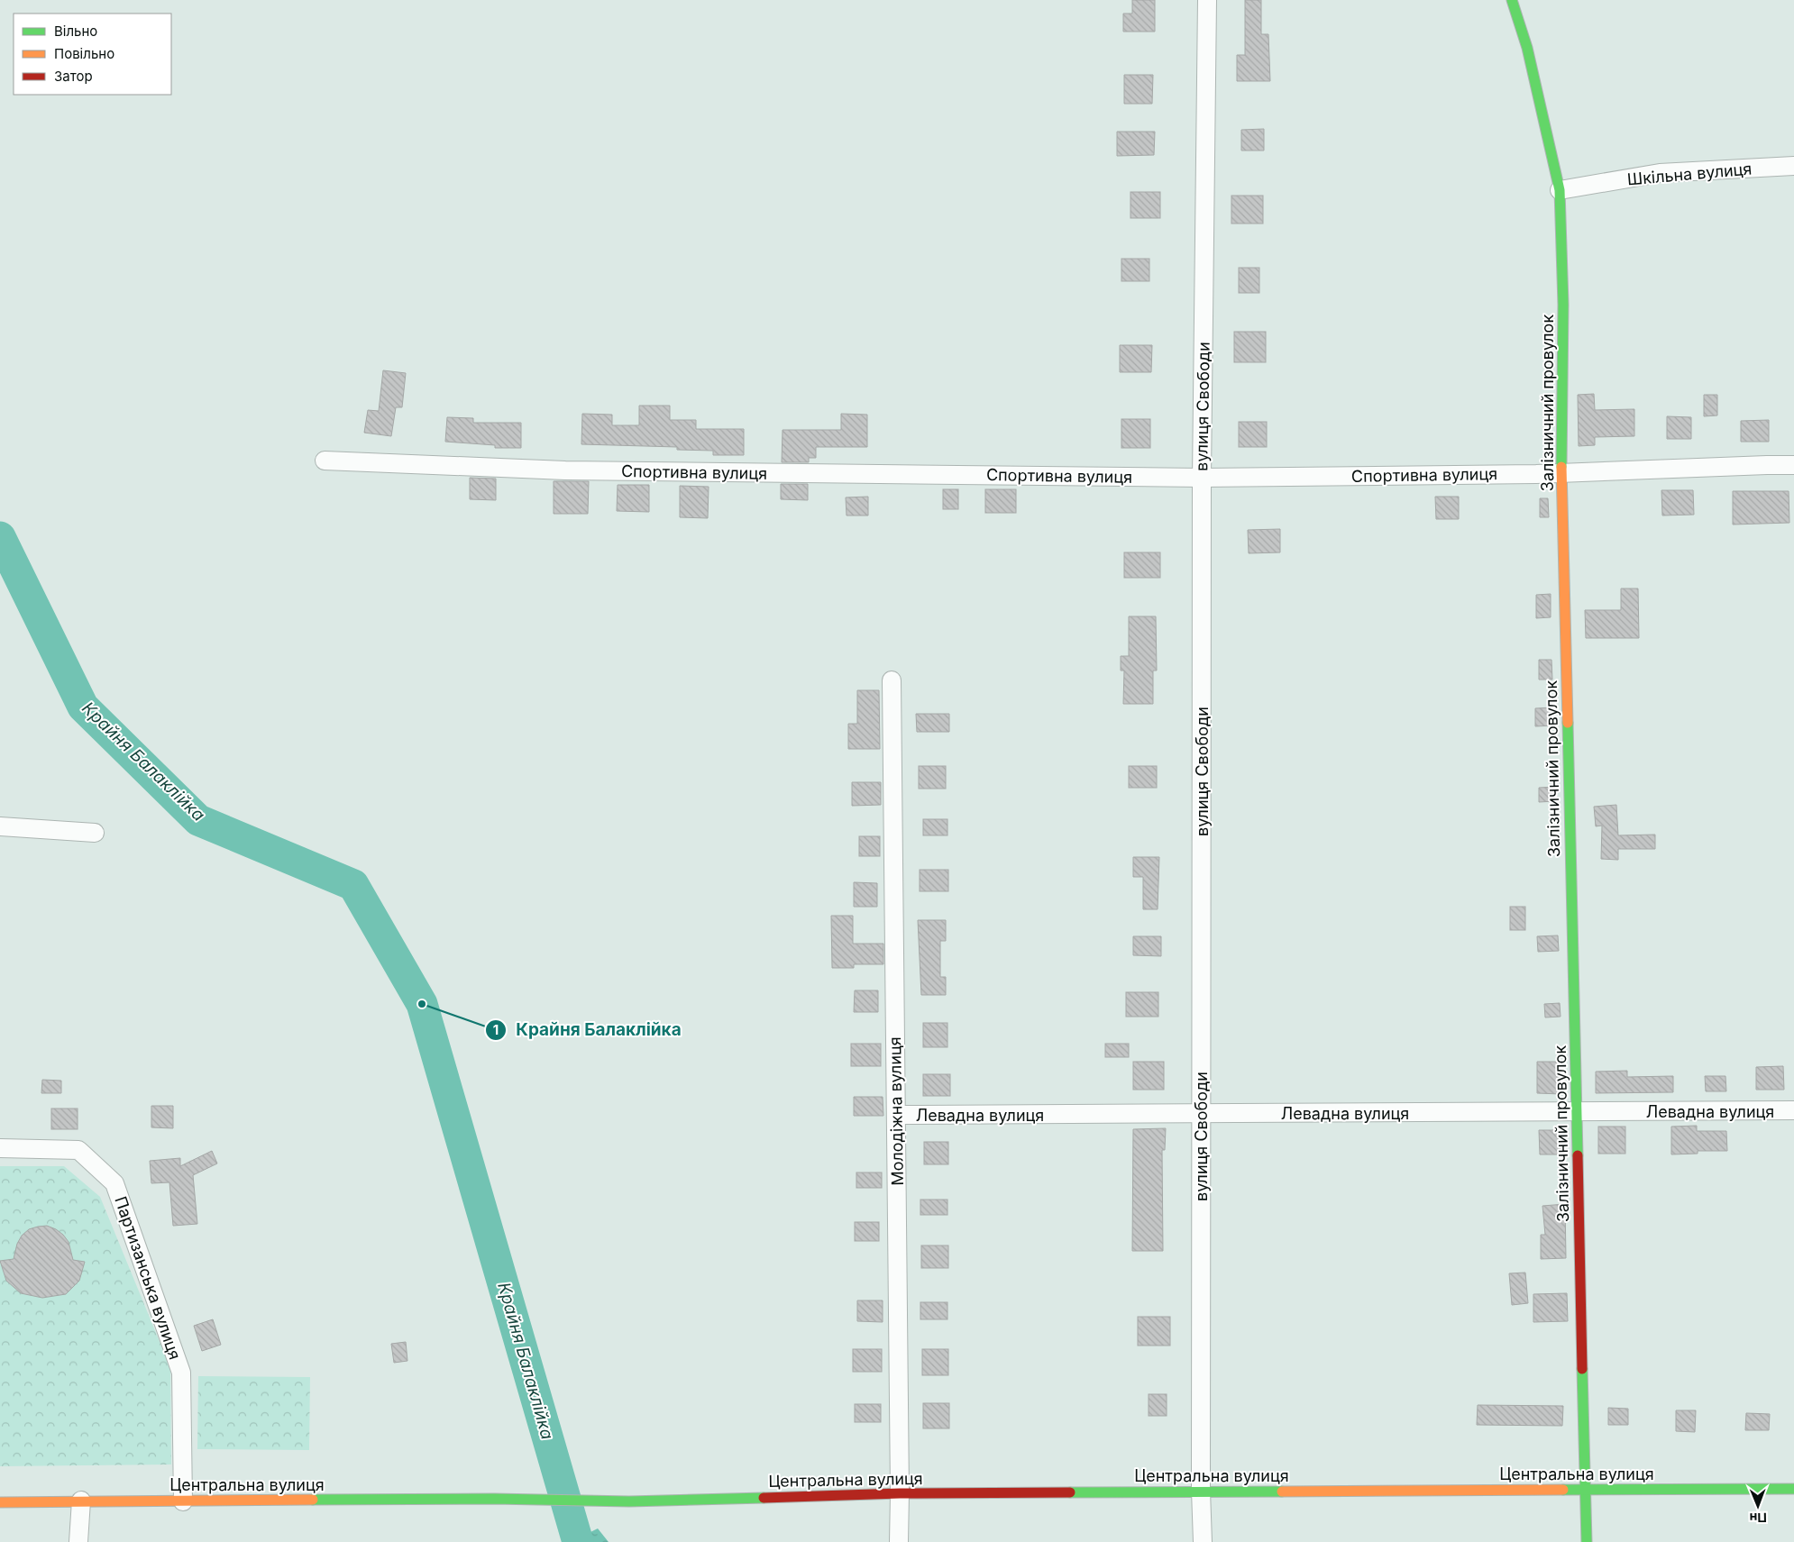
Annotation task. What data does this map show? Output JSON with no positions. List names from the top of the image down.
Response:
{
  "streets": {
    "street": [
      "Шкільна вулиця",
      "Залізничний провулок",
      "вулиця Свободи",
      "Спортивна вулиця",
      "Молодіжна вулиця",
      "Левадна вулиця",
      "Партизанська вулиця",
      "Центральна вулиця"
    ]
  },
  "crossings": [
    ["Шкільна вулиця", "Залізничний провулок"],
    ["Залізничний провулок", "Спортивна вулиця"],
    ["Залізничний провулок", "Левадна вулиця"],
    ["Залізничний провулок", "Центральна вулиця"],
    ["вулиця Свободи", "Спортивна вулиця"],
    ["вулиця Свободи", "Левадна вулиця"],
    ["вулиця Свободи", "Центральна вулиця"],
    ["Молодіжна вулиця", "Левадна вулиця"],
    ["Молодіжна вулиця", "Центральна вулиця"],
    ["Партизанська вулиця", "Центральна вулиця"]
  ],
  "water": ["Крайня Балаклійка"],
  "places": ["Крайня Балаклійка"],
  "legend": ["Вільно", "Повільно", "Затор"],
  "north": "bottom"
}
